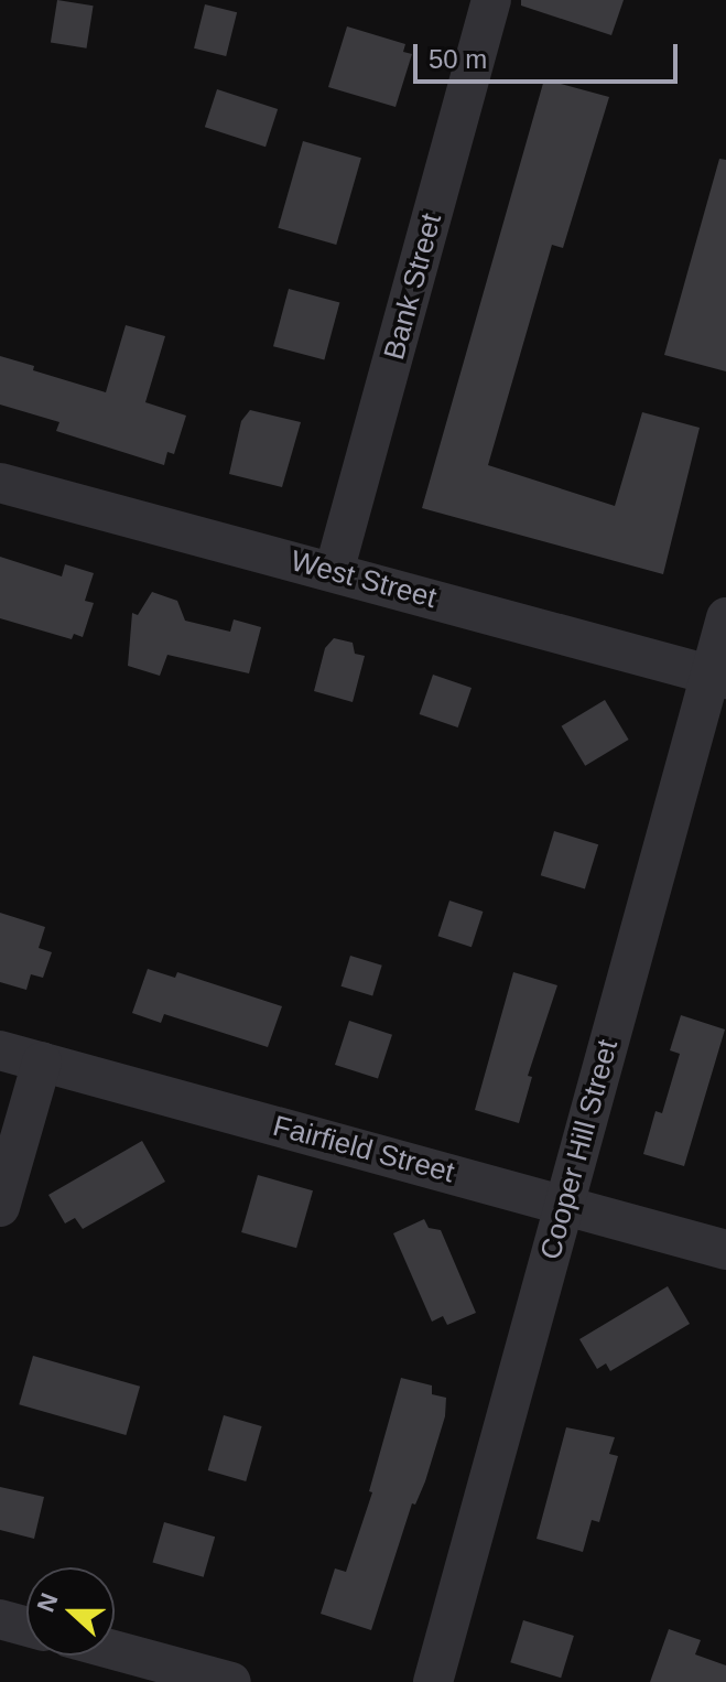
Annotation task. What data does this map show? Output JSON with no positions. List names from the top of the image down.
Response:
{
  "streets": {
    "street": [
      "Bank Street",
      "West Street",
      "Fairfield Street",
      "Cooper Hill Street"
    ]
  },
  "crossings": [
    ["Bank Street", "West Street"],
    ["West Street", "Cooper Hill Street"],
    ["Fairfield Street", "Cooper Hill Street"]
  ],
  "scale_bar": "50 m",
  "north": "left"
}
